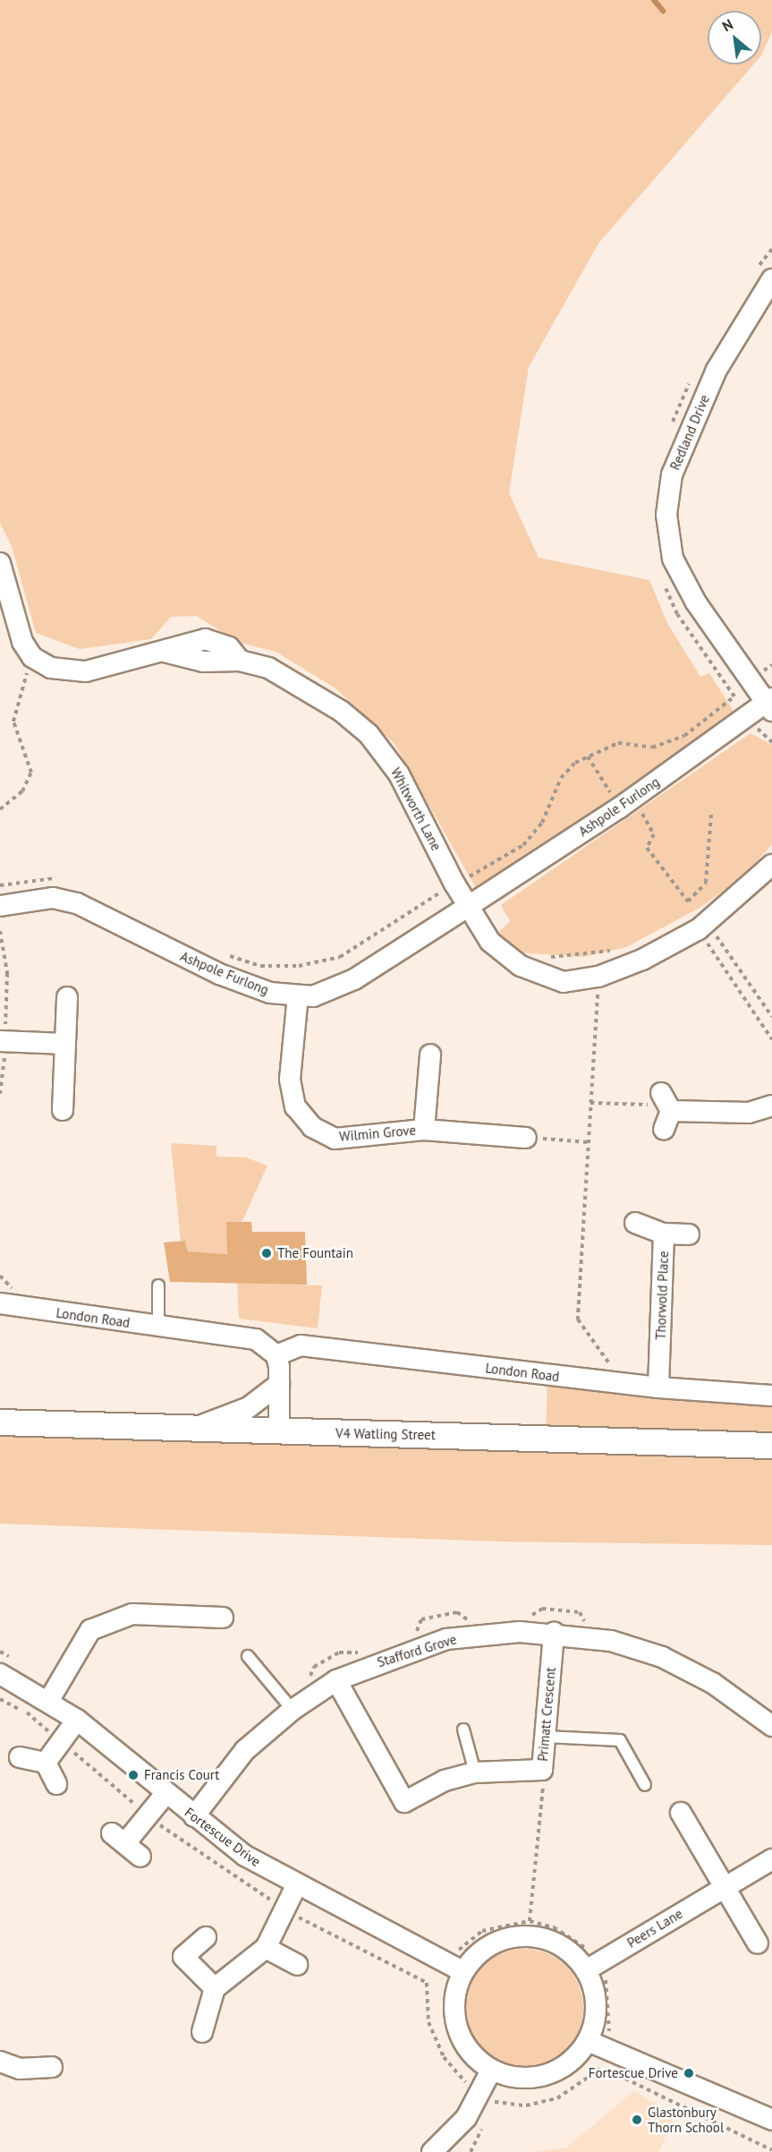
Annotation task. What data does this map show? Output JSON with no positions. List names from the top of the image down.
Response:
{
  "streets": {
    "street": [
      "Redland Drive",
      "Ashpole Furlong",
      "Whitworth Lane",
      "Wilmin Grove",
      "Thorwold Place",
      "London Road",
      "V4 Watling Street",
      "Stafford Grove",
      "Primatt Crescent",
      "Fortescue Drive",
      "Peers Lane"
    ]
  },
  "crossings": [
    ["Redland Drive", "Ashpole Furlong"],
    ["Ashpole Furlong", "Whitworth Lane"],
    ["Ashpole Furlong", "Wilmin Grove"],
    ["Thorwold Place", "London Road"],
    ["Stafford Grove", "Primatt Crescent"],
    ["Stafford Grove", "Fortescue Drive"],
    ["Fortescue Drive", "Peers Lane"]
  ],
  "places": [
    "The Fountain",
    "Francis Court",
    "Fortescue Drive",
    "Glastonbury Thorn School"
  ],
  "north": "top left"
}
